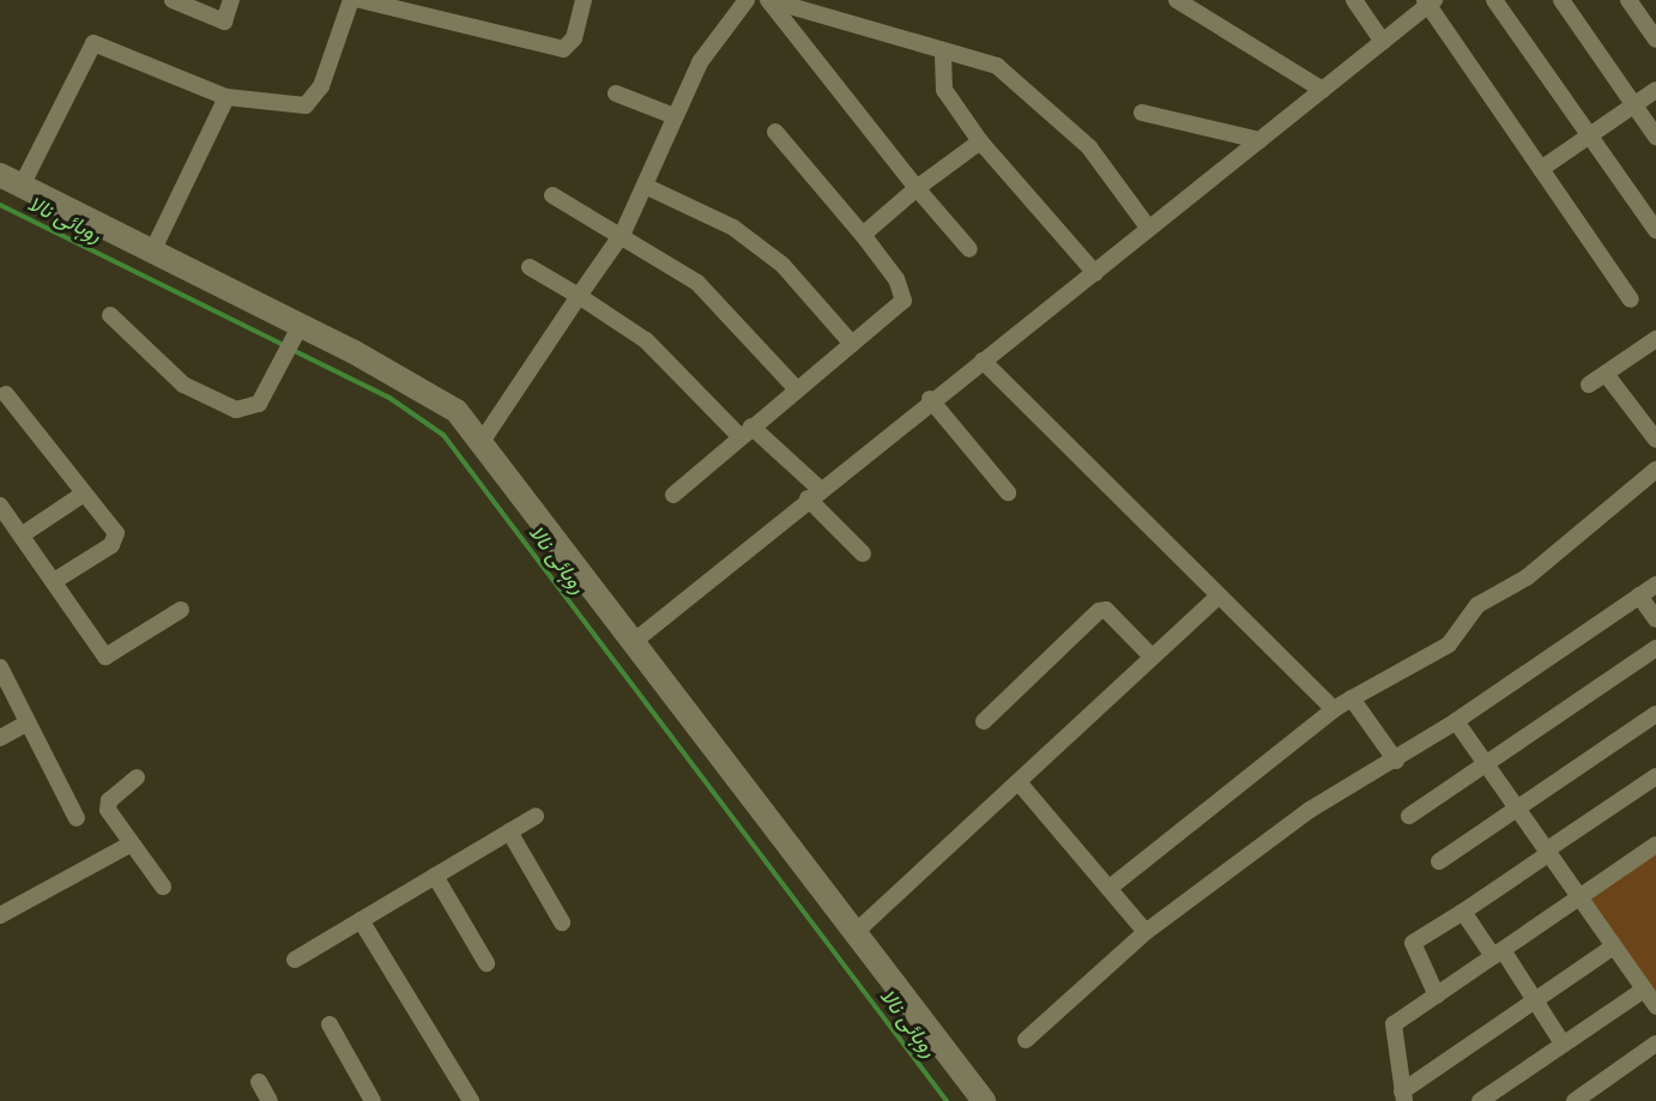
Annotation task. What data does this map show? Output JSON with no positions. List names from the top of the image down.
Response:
{
  "water": ["روہائی نالا"]
}
